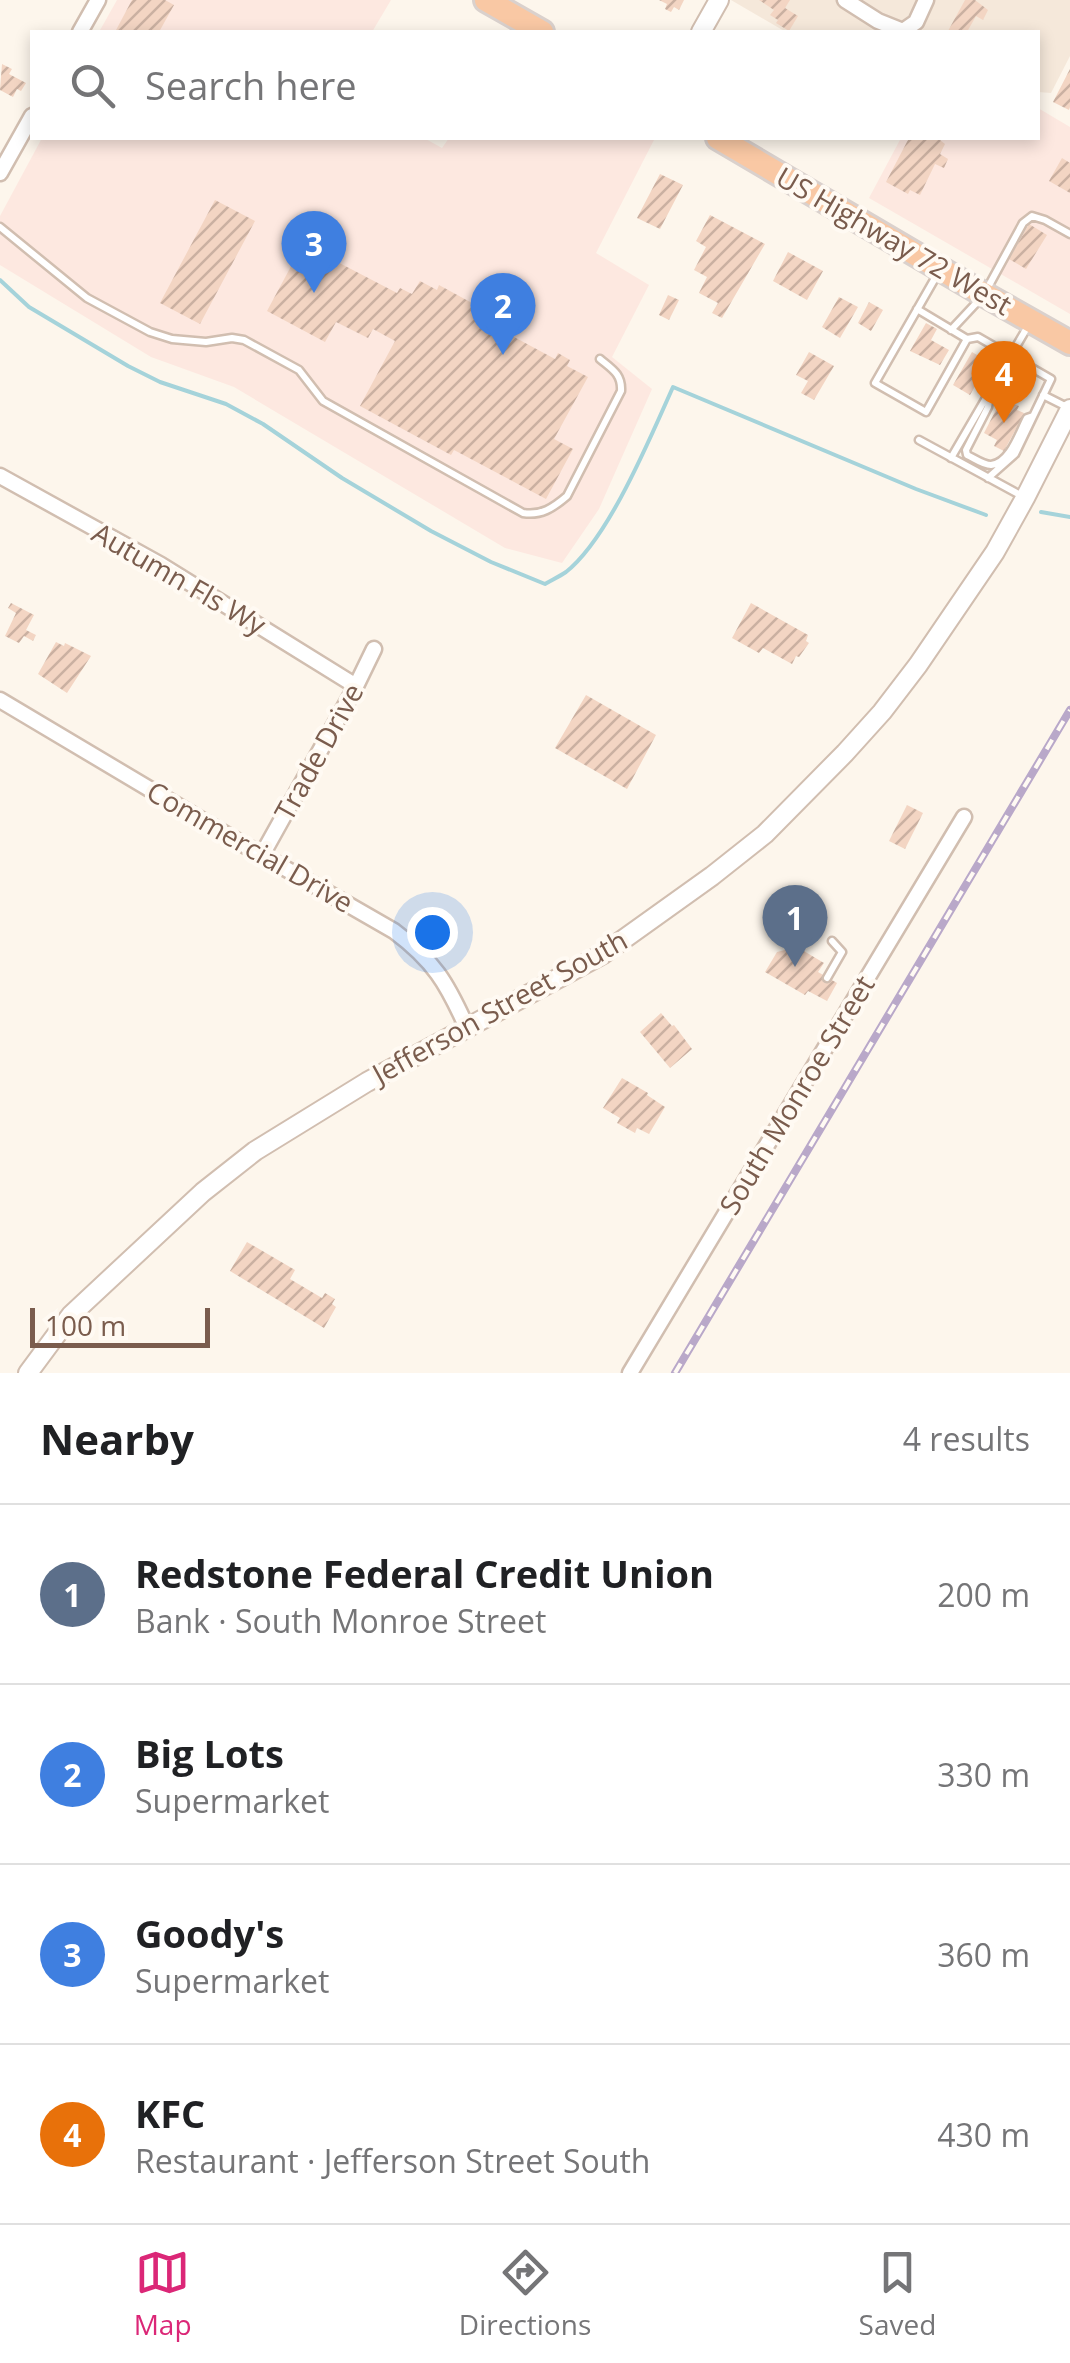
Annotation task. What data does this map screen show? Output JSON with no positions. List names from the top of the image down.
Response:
{
  "streets": {
    "highway": ["US Highway 72 West"],
    "street": [
      "Autumn Fls Wy",
      "Trade Drive",
      "Commercial Drive",
      "Jefferson Street South",
      "South Monroe Street"
    ]
  },
  "crossings": [
    ["Autumn Fls Wy", "Trade Drive"],
    ["Trade Drive", "Commercial Drive"],
    ["Commercial Drive", "Jefferson Street South"]
  ],
  "scale_bar": "100 m",
  "page": {
    "search": "Search here",
    "pins": [
      "3",
      "2",
      "4",
      "1"
    ],
    "scale": "100 m",
    "heading": ["Nearby", "4 results"],
    "list": [
      {
        "mark": "1",
        "name": "Redstone Federal Credit Union",
        "note": "Bank · South Monroe Street",
        "value": "200 m"
      },
      {
        "mark": "2",
        "name": "Big Lots",
        "note": "Supermarket",
        "value": "330 m"
      },
      {
        "mark": "3",
        "name": "Goody's",
        "note": "Supermarket",
        "value": "360 m"
      },
      {
        "mark": "4",
        "name": "KFC",
        "note": "Restaurant · Jefferson Street South",
        "value": "430 m"
      }
    ],
    "nav": ["Map", "Directions", "Saved"]
  }
}
